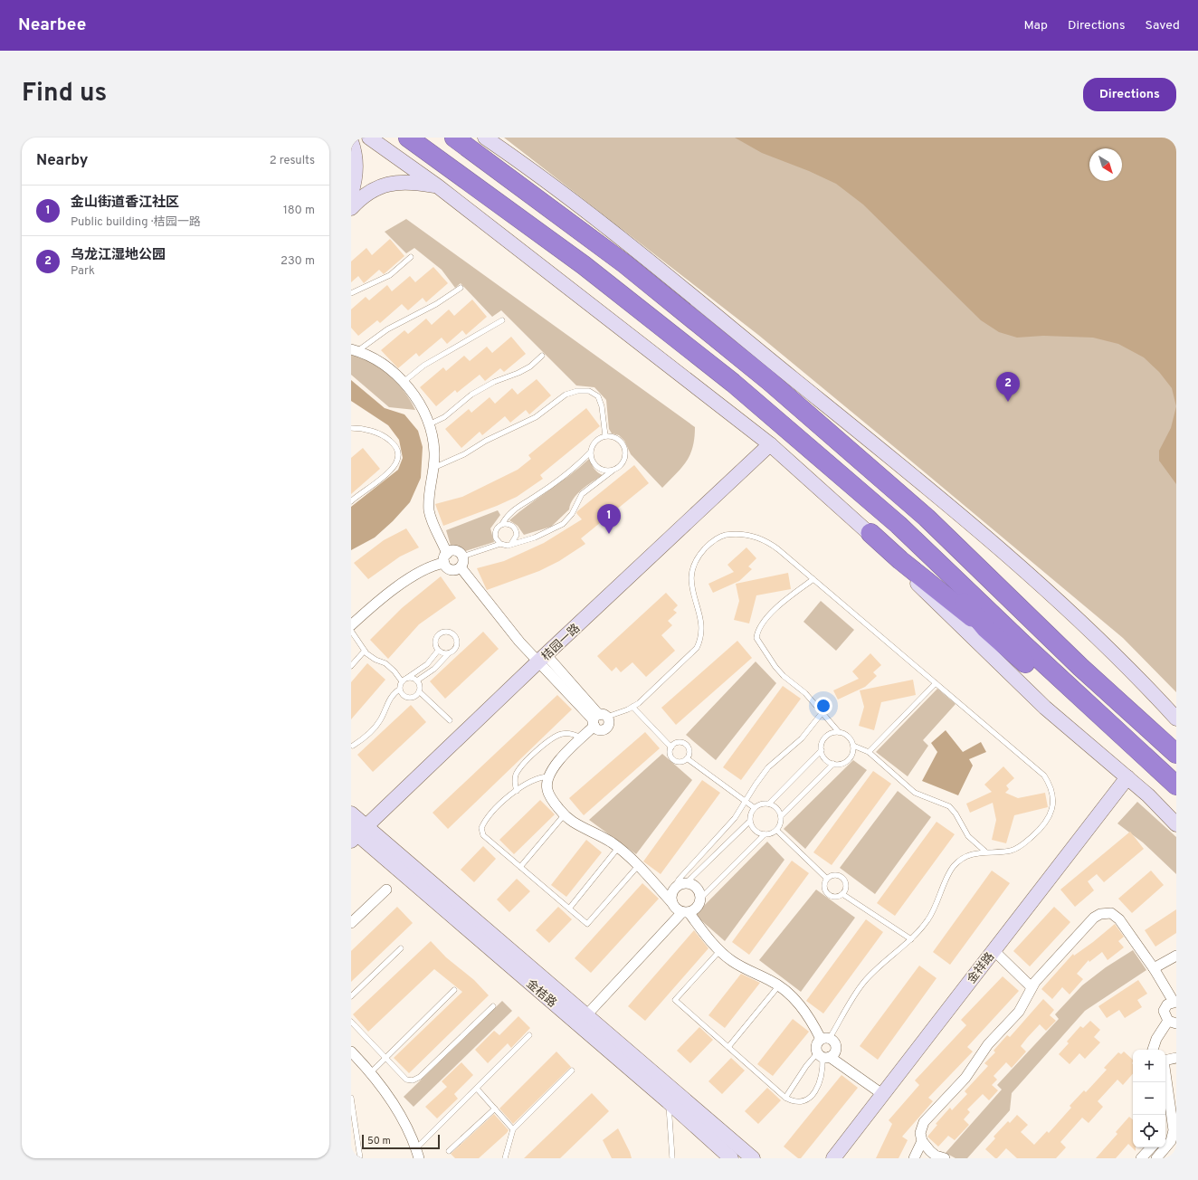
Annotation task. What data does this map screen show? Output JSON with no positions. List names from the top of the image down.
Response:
{
  "streets": {
    "main road": ["桔园一路", "金祥路", "金桔路"]
  },
  "crossings": [
    ["桔园一路", "金桔路"]
  ],
  "scale_bar": "50 m",
  "north": "bottom right",
  "page": {
    "header": "Nearbee",
    "nav": ["Map", "Directions", "Saved"],
    "title": "Find us",
    "buttons": "Directions",
    "heading": ["Nearby", "2 results"],
    "list": [
      {
        "mark": "1",
        "name": "金山街道香江社区",
        "note": "Public building · 桔园一路",
        "value": "180 m"
      },
      {
        "mark": "2",
        "name": "乌龙江湿地公园",
        "note": "Park",
        "value": "230 m"
      }
    ],
    "pins": ["2", "1"],
    "map_buttons": ["+", "−"],
    "scale": "50 m"
  }
}
